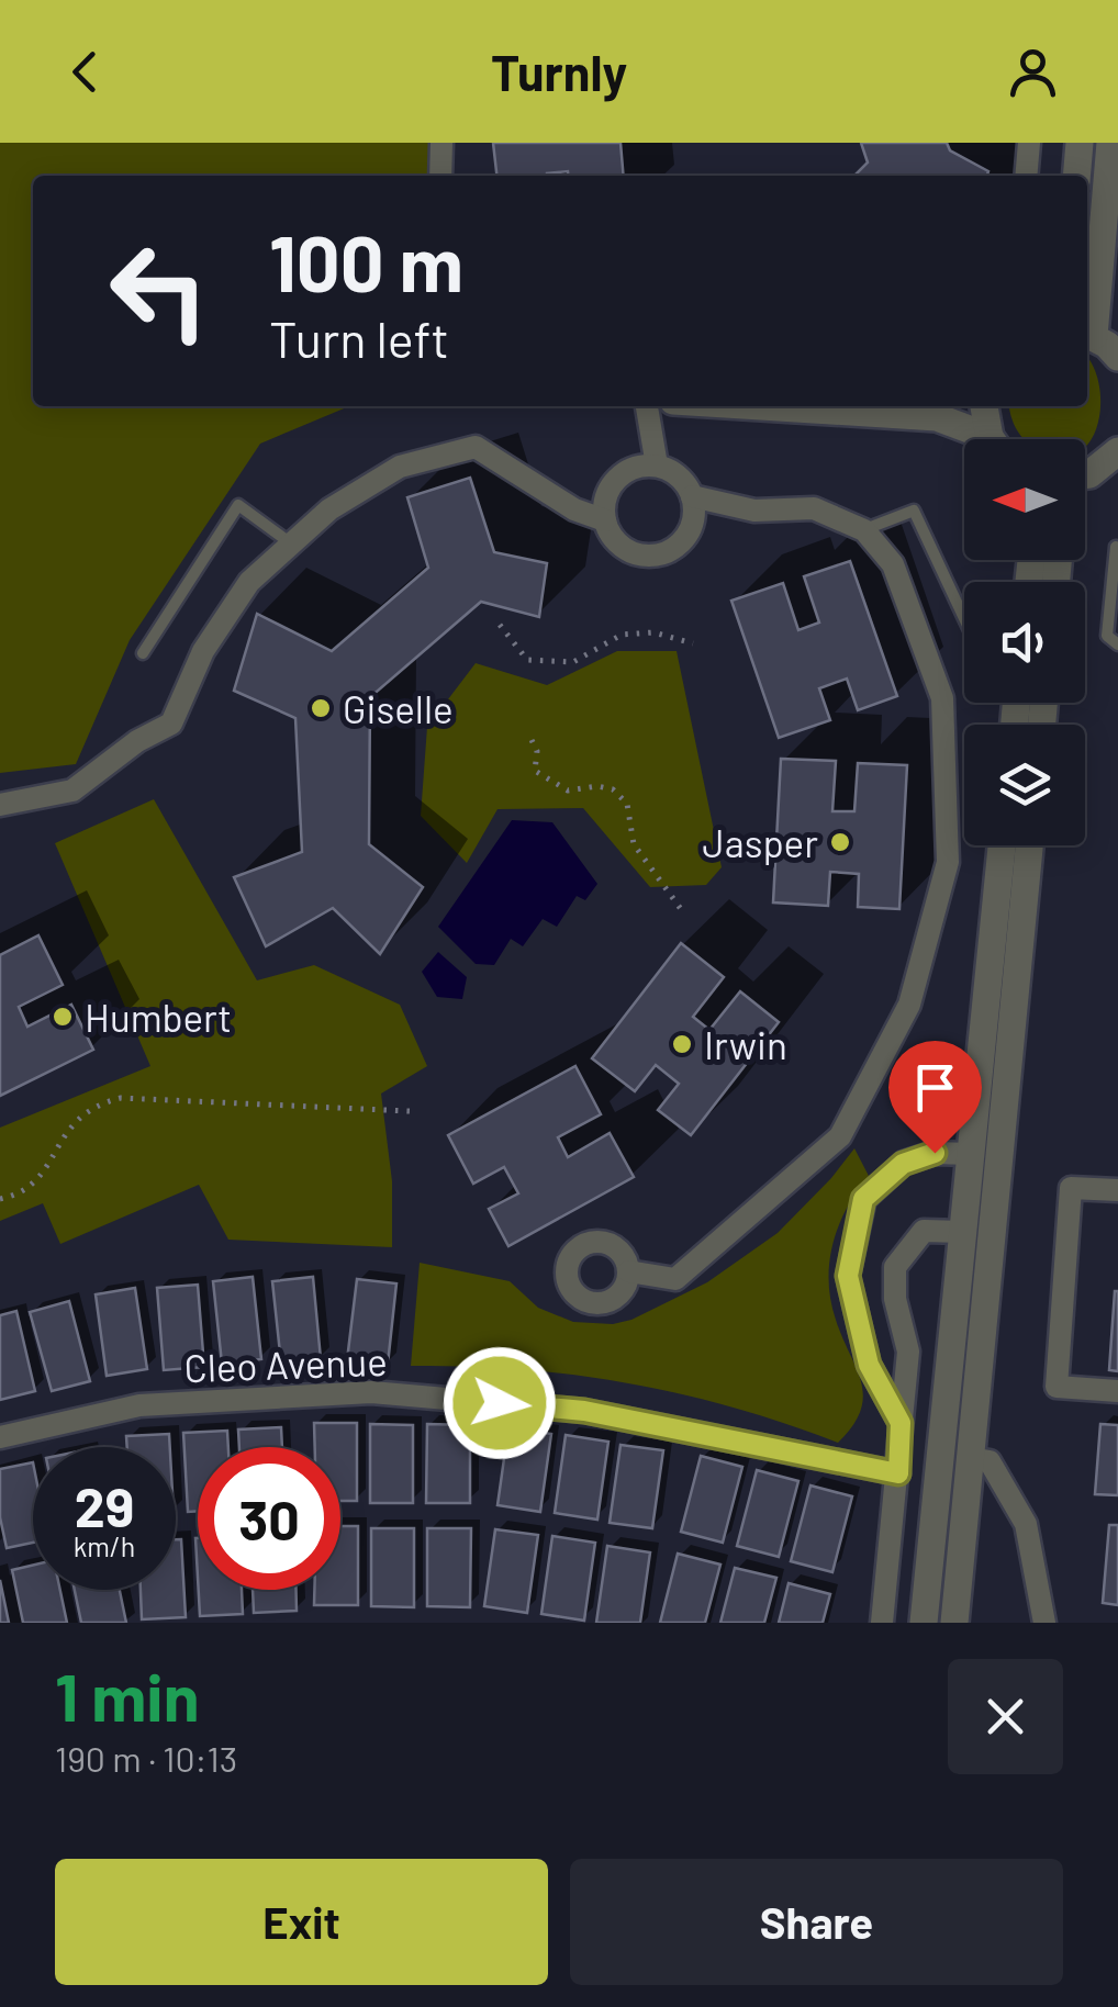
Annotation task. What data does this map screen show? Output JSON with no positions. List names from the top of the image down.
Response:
{
  "streets": {
    "street": ["Cleo Avenue"]
  },
  "places": [
    "Giselle",
    "Jasper",
    "Humbert",
    "Irwin"
  ],
  "north": "left",
  "page": {
    "header": "Turnly",
    "turn": ["100 m", "Turn left"],
    "speed": "29 km/h",
    "limit": "30",
    "heading": ["1 min", "190 m · 10:13"],
    "buttons": ["Exit", "Share"]
  }
}
